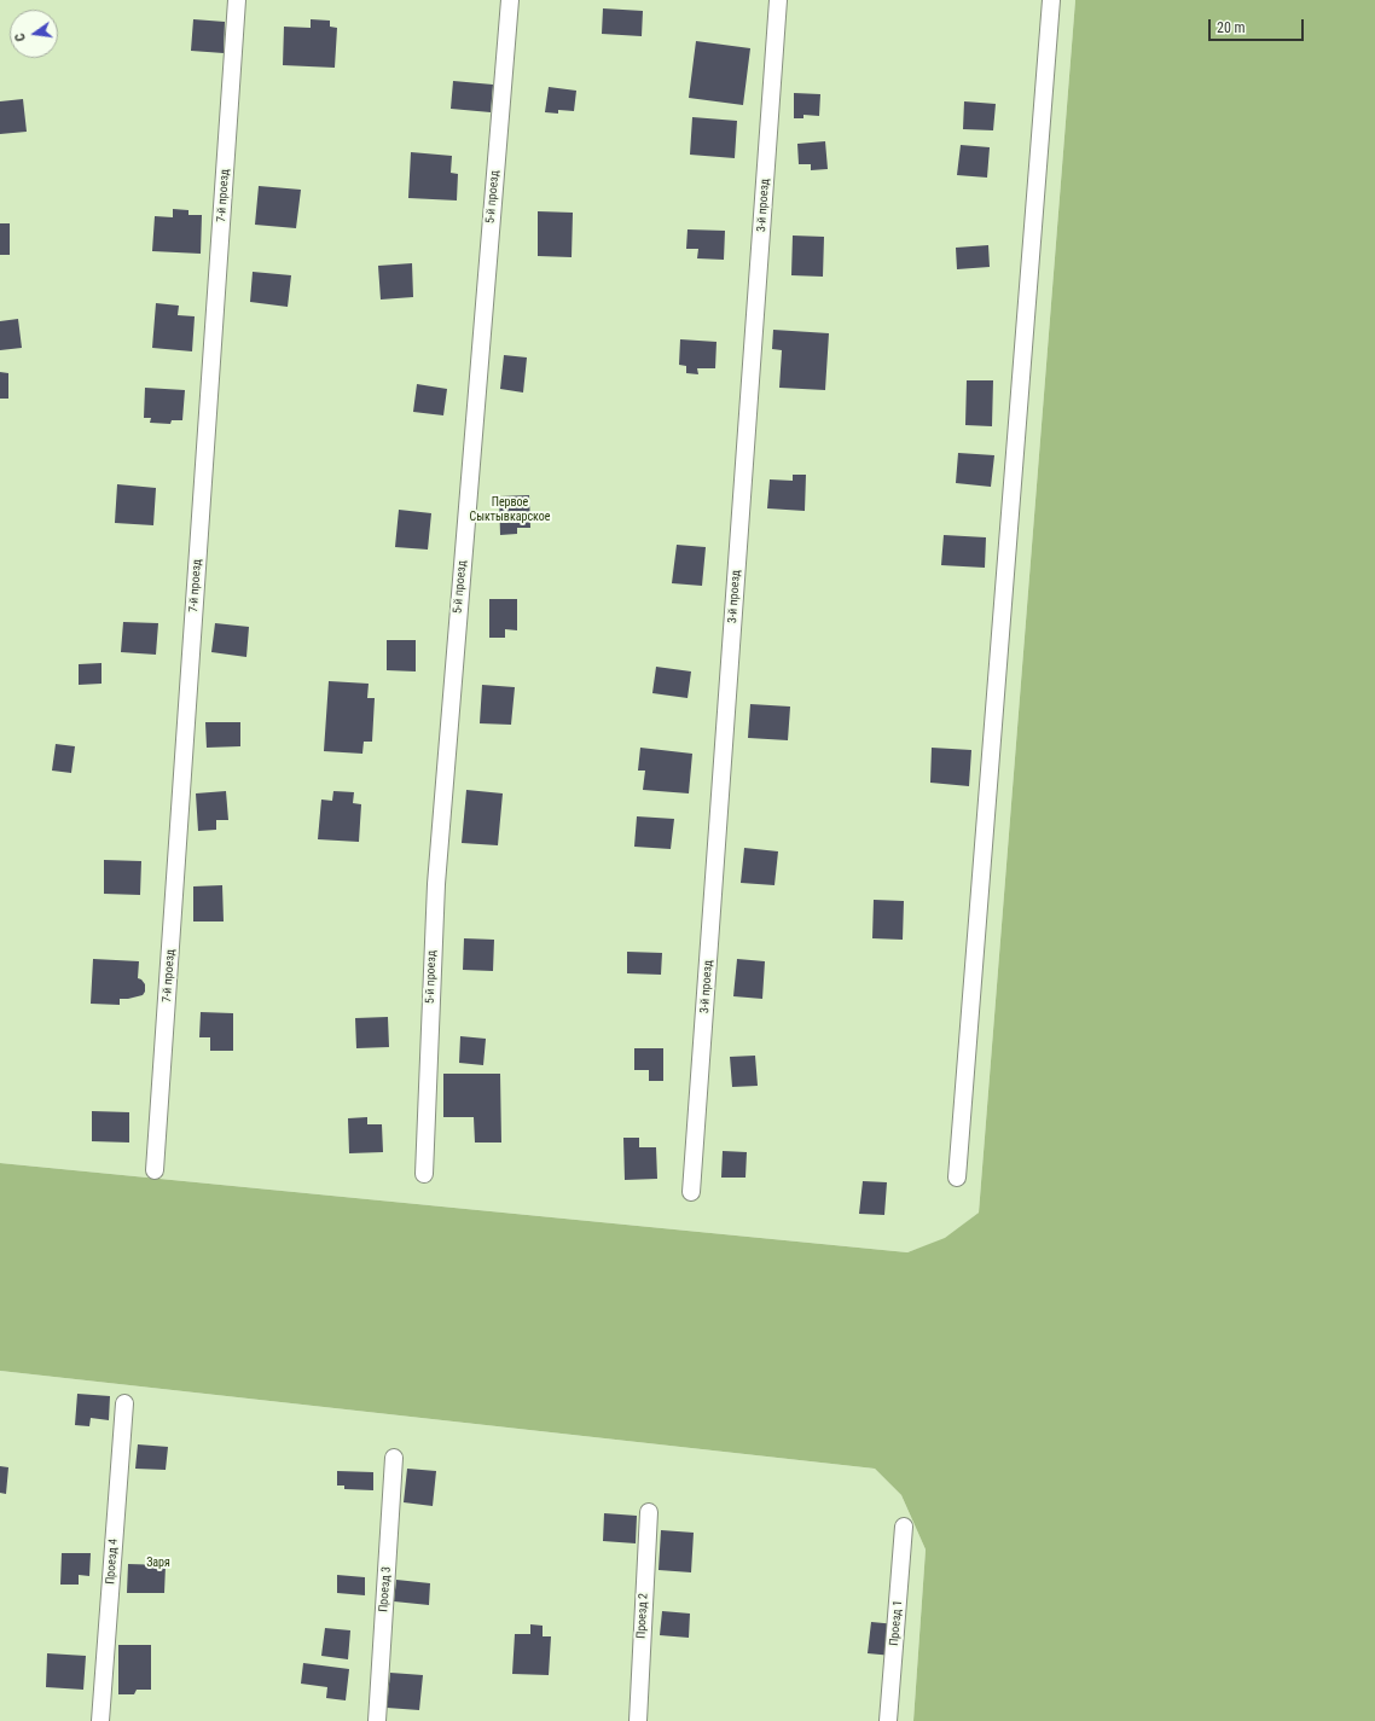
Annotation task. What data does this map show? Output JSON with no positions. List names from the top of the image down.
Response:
{
  "streets": {
    "lane": [
      "7-й проезд",
      "5-й проезд",
      "3-й проезд",
      "Проезд 4",
      "Проезд 3",
      "Проезд 2",
      "Проезд 1"
    ]
  },
  "parks": ["Первое Сыктывкарское", "Заря"],
  "scale_bar": "20 m",
  "north": "left"
}
